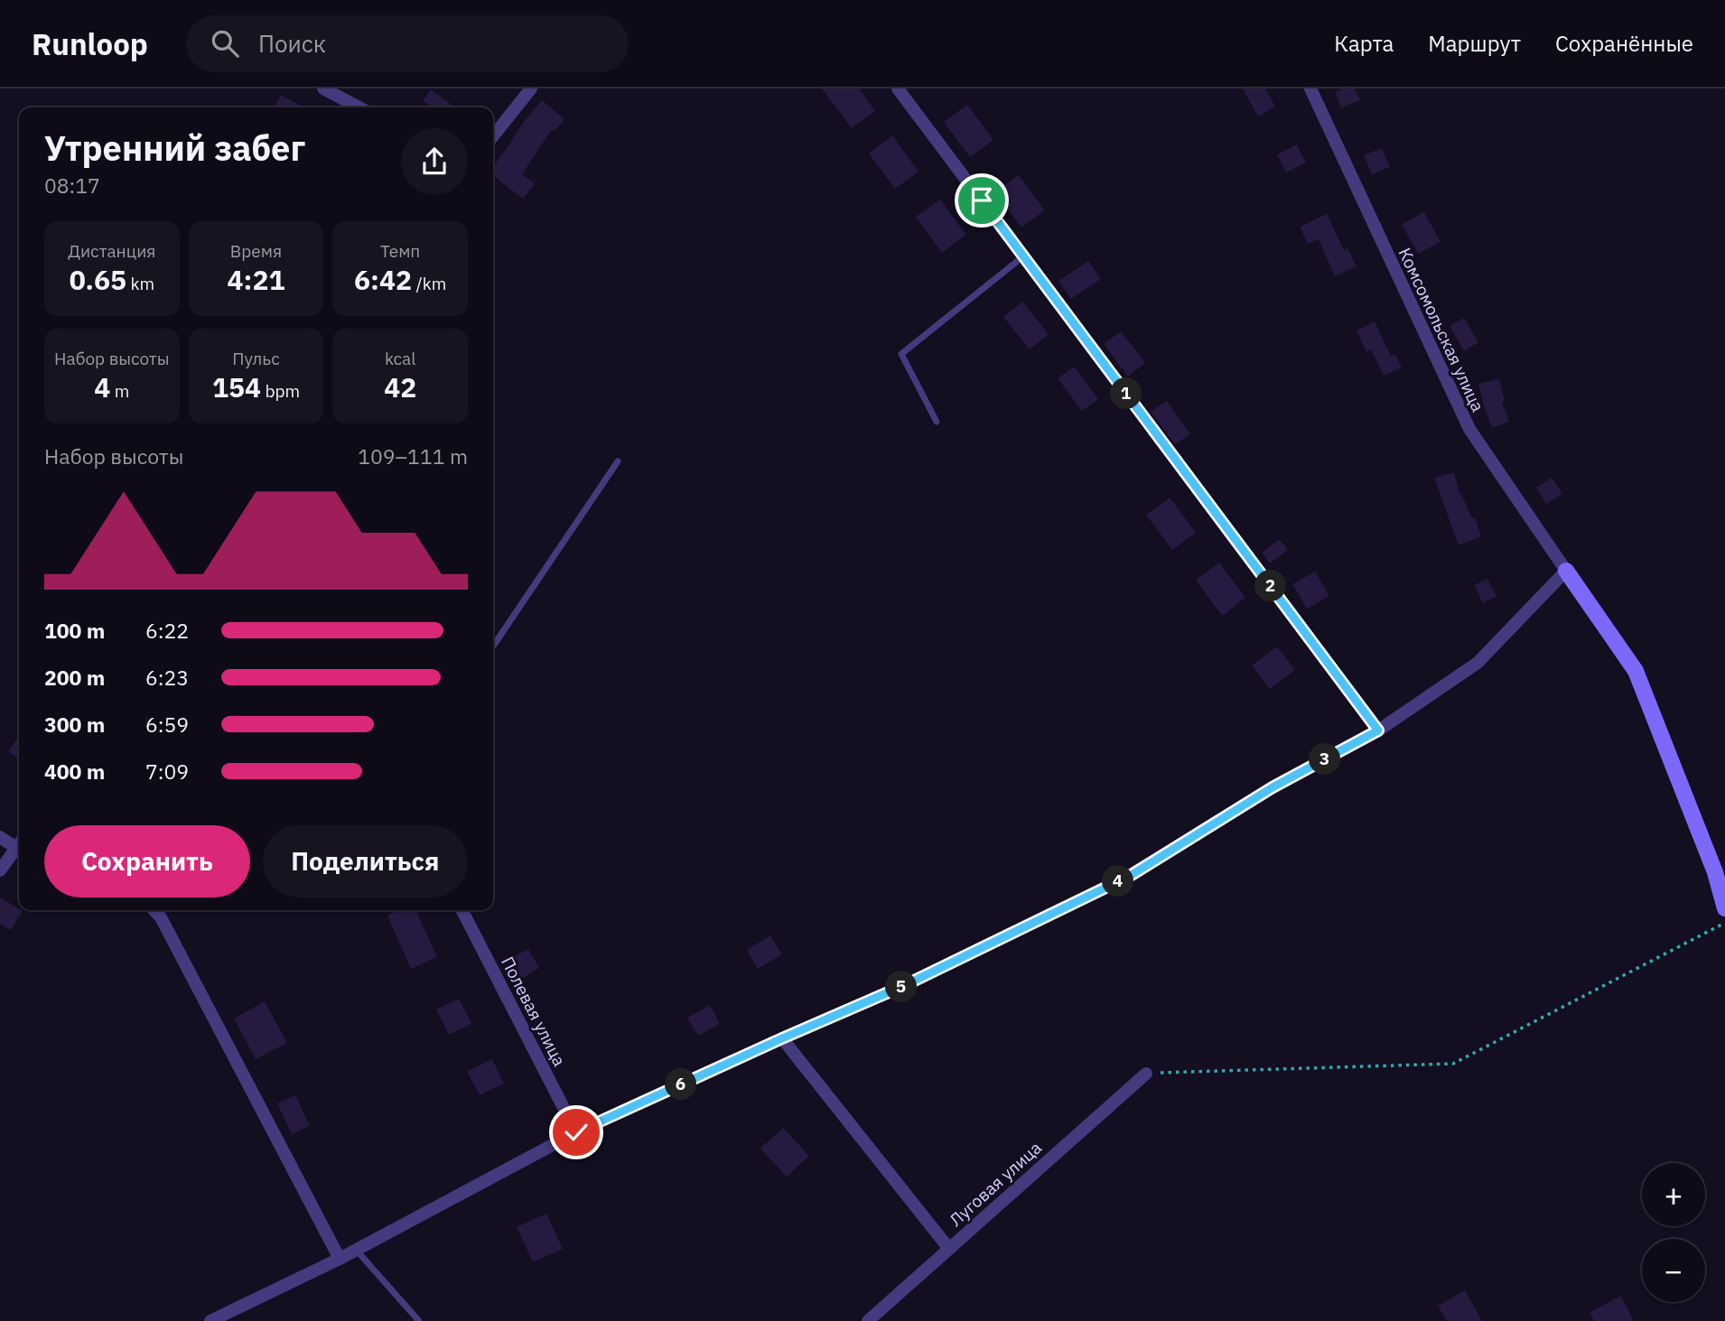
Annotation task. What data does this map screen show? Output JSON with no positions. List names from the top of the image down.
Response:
{
  "streets": {
    "street": ["Комсомольская улица", "Полевая улица", "Луговая улица"]
  },
  "page": {
    "header": "Runloop",
    "search": "Поиск",
    "nav": ["Карта", "Маршрут", "Сохранённые"],
    "heading": ["Утренний забег", "08:17"],
    "stats": [
      ["Дистанция", "0.65 km"],
      ["Время", "4:21"],
      ["Темп", "6:42 /km"],
      ["Набор высоты", "4 m"],
      ["Пульс", "154 bpm"],
      ["kcal", "42"]
    ],
    "pins": [
      "1",
      "2",
      "3",
      "4",
      "5",
      "6"
    ],
    "chart": ["Набор высоты", "109–111 m"],
    "list": [
      {
        "name": "100 m",
        "note": "6:22"
      },
      {
        "name": "200 m",
        "note": "6:23"
      },
      {
        "name": "300 m",
        "note": "6:59"
      },
      {
        "name": "400 m",
        "note": "7:09"
      }
    ],
    "buttons": ["Сохранить", "Поделиться"],
    "map_buttons": ["+", "−"]
  }
}
